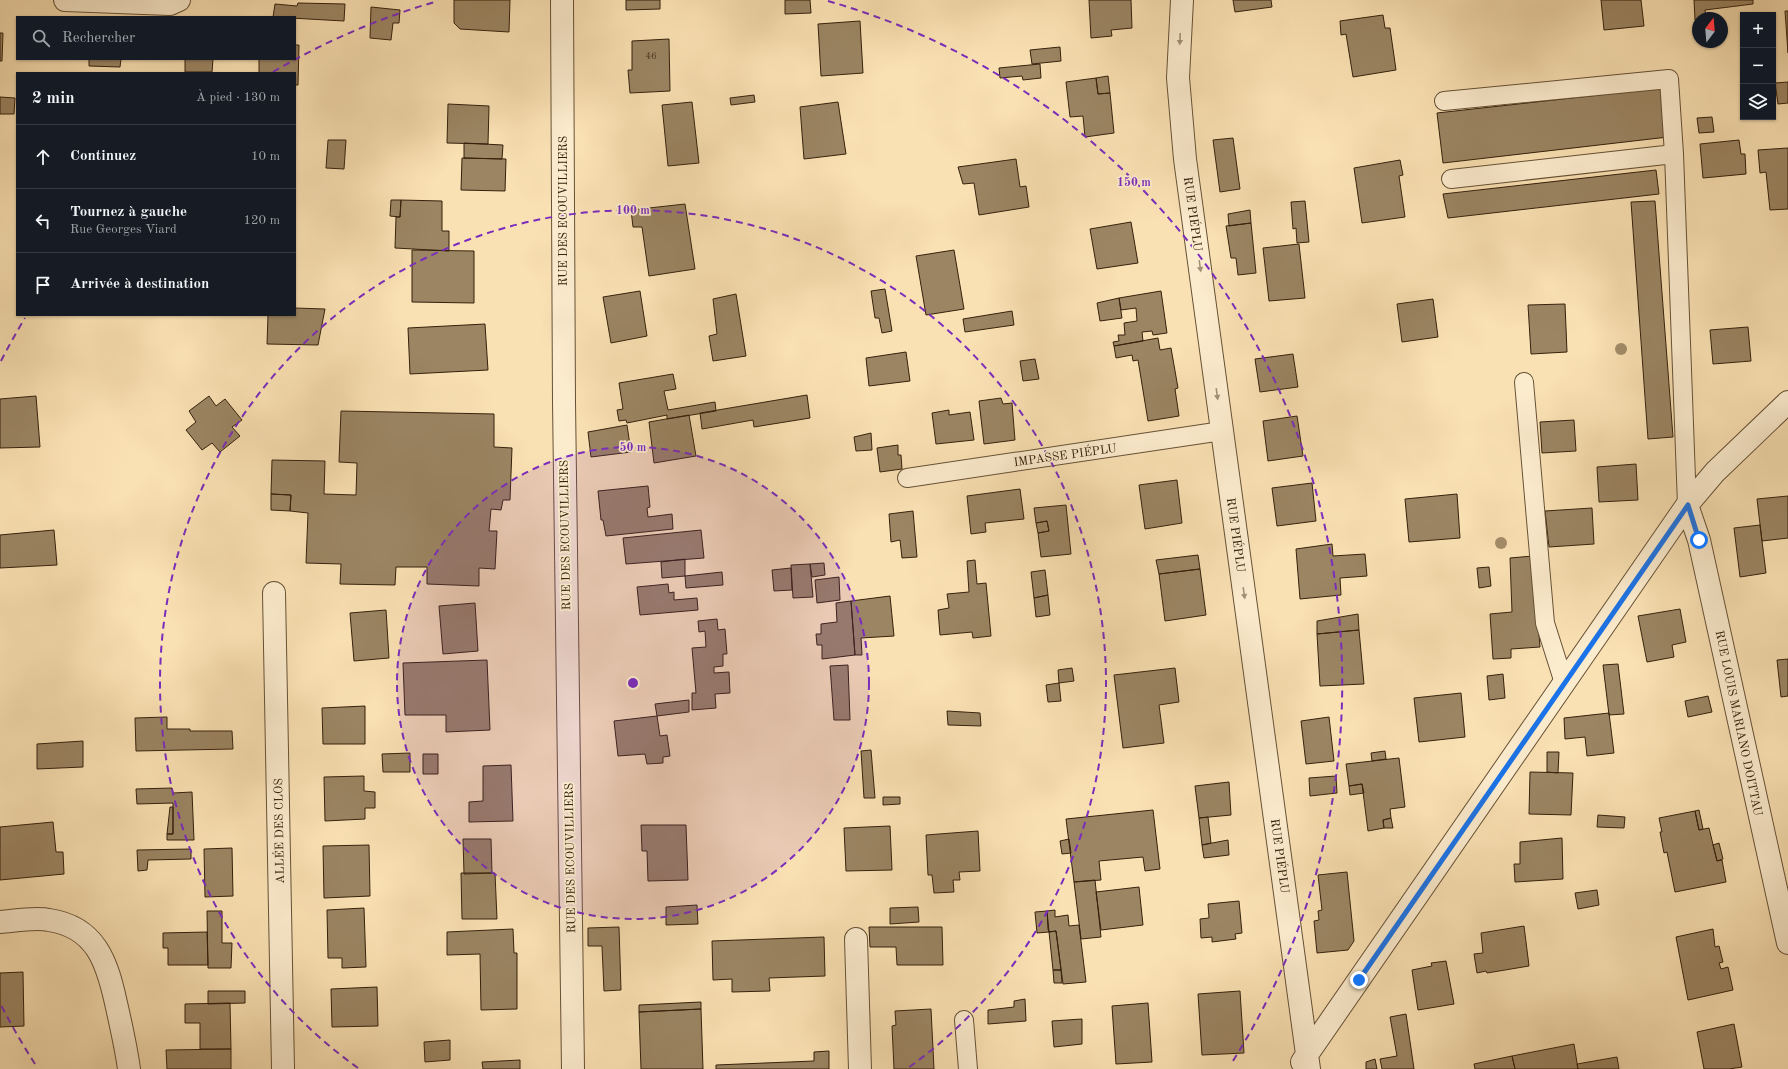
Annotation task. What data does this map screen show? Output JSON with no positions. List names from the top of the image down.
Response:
{
  "streets": {
    "street": [
      "RUE DES ECOUVILLIERS",
      "RUE PIÉPLU",
      "RUE LOUIS MARIANO DOITTAU",
      "ALLÉE DES CLOS"
    ],
    "lane": ["IMPASSE PIÉPLU"]
  },
  "crossings": [
    ["RUE PIÉPLU", "IMPASSE PIÉPLU"]
  ],
  "one_way": ["RUE PIÉPLU"],
  "house_numbers": ["46"],
  "north": "top",
  "page": {
    "map_buttons": ["+", "−"],
    "search": "Rechercher",
    "heading": ["2 min", "À pied · 130 m"],
    "list": [
      ["Continuez", "10 m"],
      ["Tournez à gauche", "Rue Georges Viard", "120 m"],
      "Arrivée à destination"
    ]
  },
  "rings": ["150 m", "100 m", "50 m"]
}
